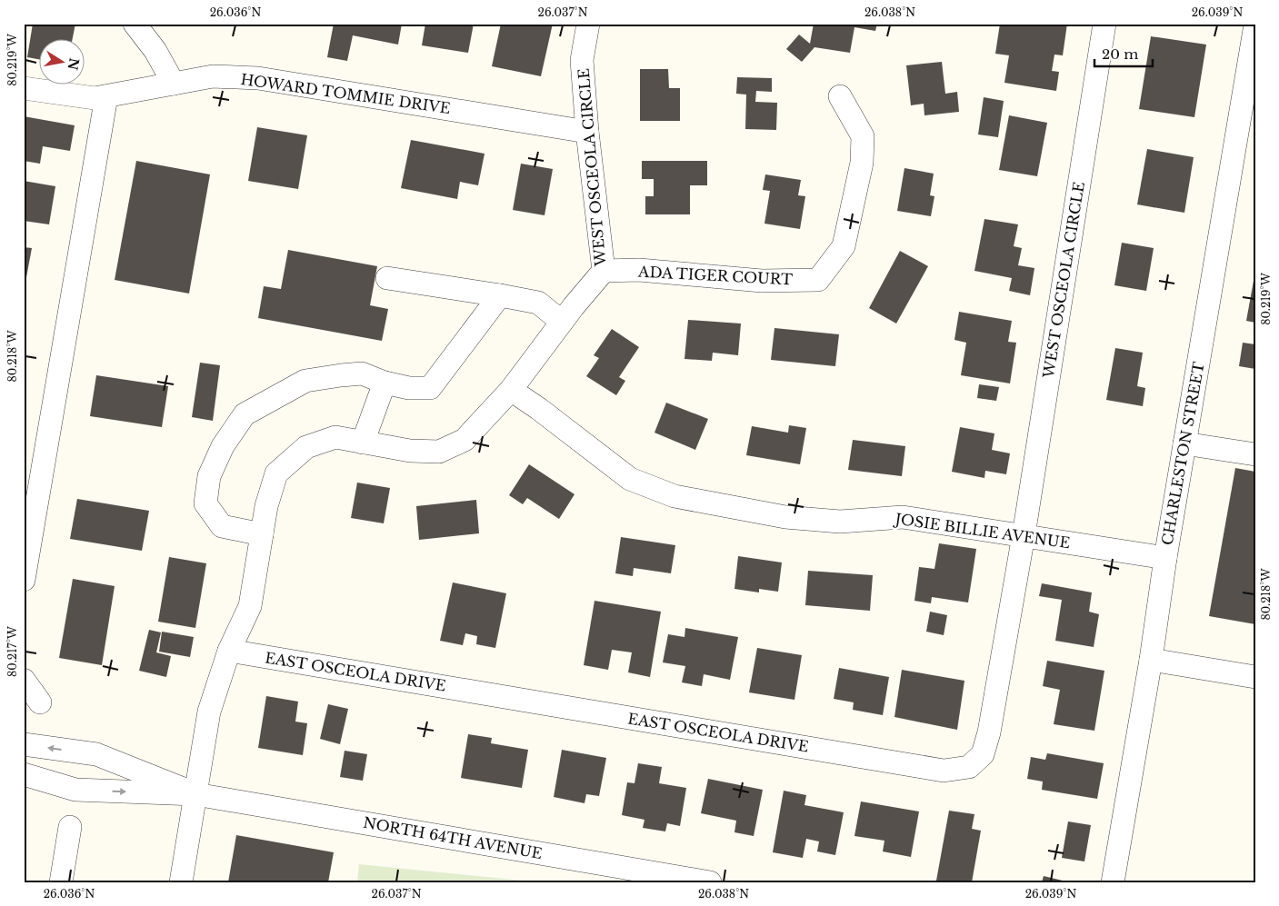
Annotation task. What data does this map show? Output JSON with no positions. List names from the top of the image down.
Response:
{
  "streets": {
    "street": [
      "HOWARD TOMMIE DRIVE",
      "WEST OSCEOLA CIRCLE",
      "ADA TIGER COURT",
      "CHARLESTON STREET",
      "JOSIE BILLIE AVENUE",
      "EAST OSCEOLA DRIVE",
      "NORTH 64TH AVENUE"
    ]
  },
  "crossings": [
    ["HOWARD TOMMIE DRIVE", "WEST OSCEOLA CIRCLE"],
    ["WEST OSCEOLA CIRCLE", "ADA TIGER COURT"],
    ["WEST OSCEOLA CIRCLE", "JOSIE BILLIE AVENUE"],
    ["WEST OSCEOLA CIRCLE", "EAST OSCEOLA DRIVE"],
    ["CHARLESTON STREET", "JOSIE BILLIE AVENUE"],
    ["JOSIE BILLIE AVENUE", "EAST OSCEOLA DRIVE"]
  ],
  "scale_bar": "20 m",
  "north": "right",
  "coordinates": [
    "26.036°N",
    "26.037°N",
    "26.038°N",
    "26.039°N",
    "80.219°W",
    "80.218°W",
    "80.217°W"
  ]
}
